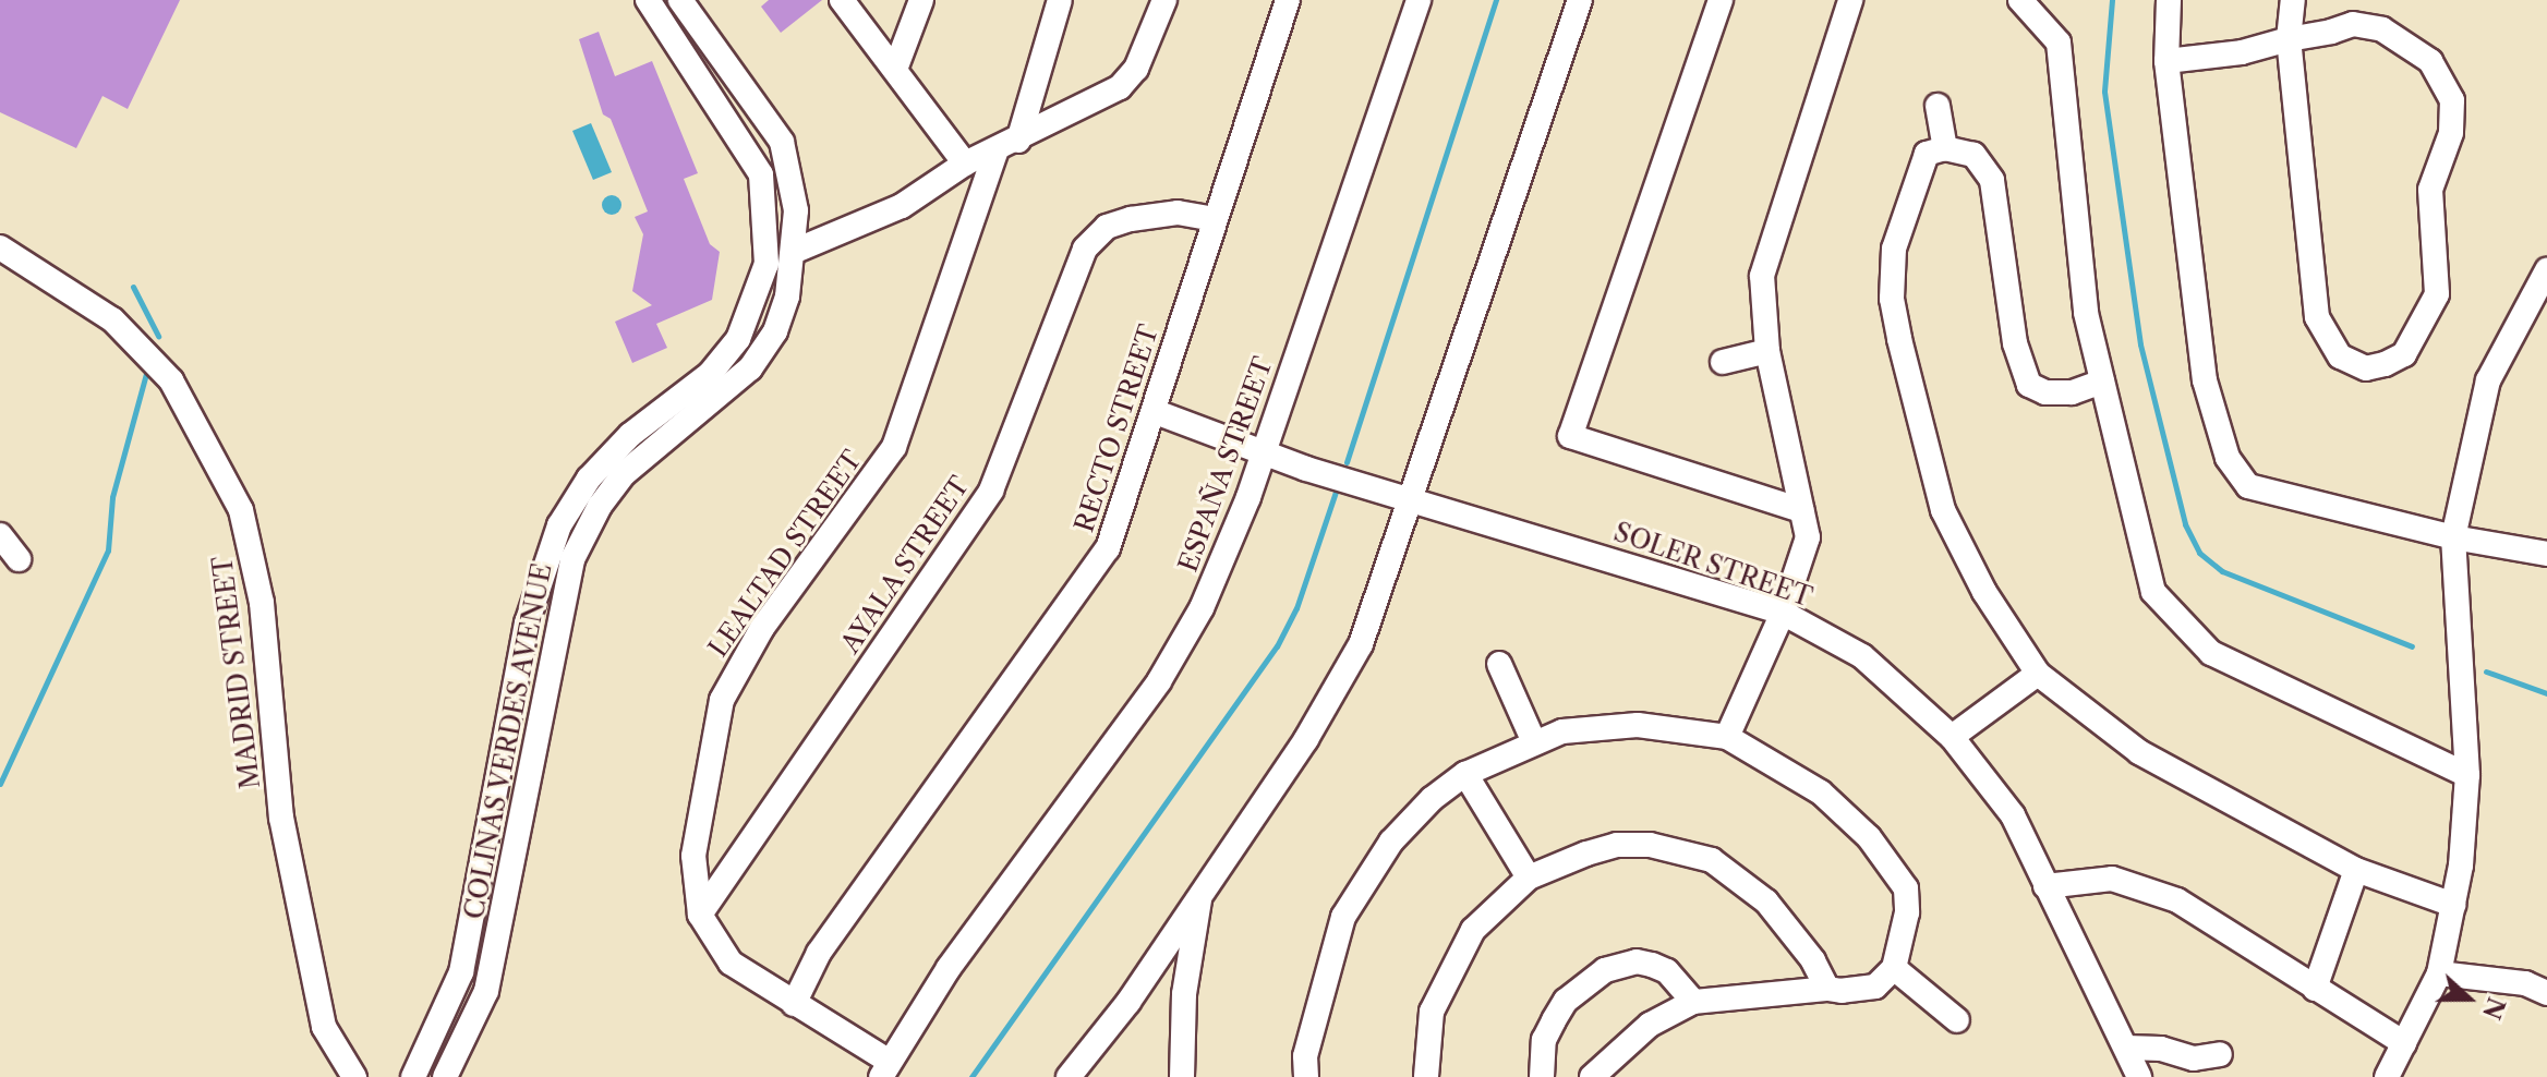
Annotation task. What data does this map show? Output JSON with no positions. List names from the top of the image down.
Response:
{
  "streets": {
    "street": [
      "RECTO STREET",
      "ESPAÑA STREET",
      "LEALTAD STREET",
      "AYALA STREET",
      "SOLER STREET",
      "MADRID STREET",
      "COLINAS VERDES AVENUE"
    ]
  },
  "crossings": [
    ["RECTO STREET", "LEALTAD STREET"],
    ["RECTO STREET", "AYALA STREET"],
    ["RECTO STREET", "SOLER STREET"],
    ["ESPAÑA STREET", "LEALTAD STREET"],
    ["ESPAÑA STREET", "SOLER STREET"],
    ["LEALTAD STREET", "AYALA STREET"]
  ],
  "north": "right"
}
